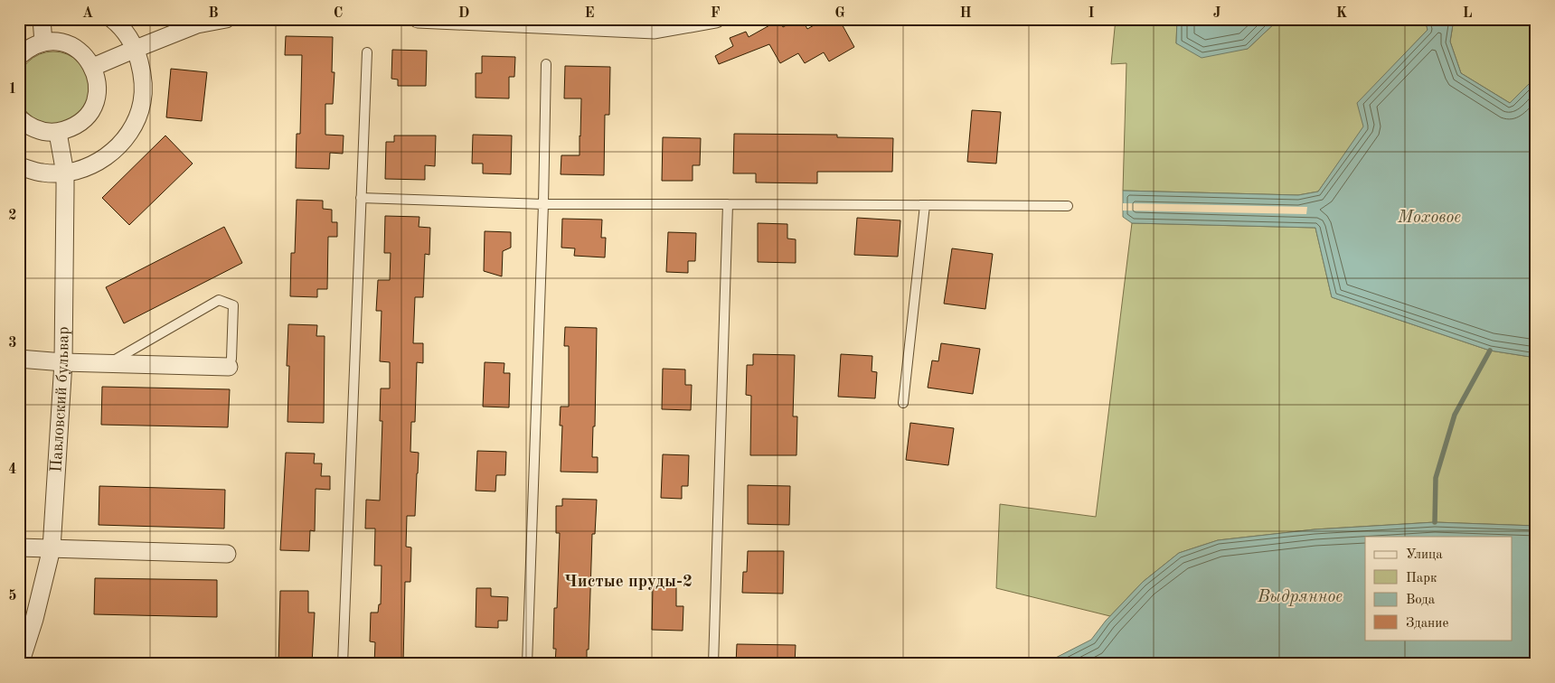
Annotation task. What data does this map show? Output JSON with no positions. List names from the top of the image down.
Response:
{
  "streets": {
    "street": ["Павловский бульвар"]
  },
  "districts": ["Чистые пруды-2"],
  "water": ["Моховое", "Выдрянное"],
  "legend": [
    "Улица",
    "Парк",
    "Вода",
    "Здание"
  ],
  "grid": {
    "columns": [
      "A",
      "B",
      "C",
      "D",
      "E",
      "F",
      "G",
      "H",
      "I",
      "J",
      "K",
      "L"
    ],
    "rows": [
      "1",
      "2",
      "3",
      "4",
      "5"
    ]
  }
}
